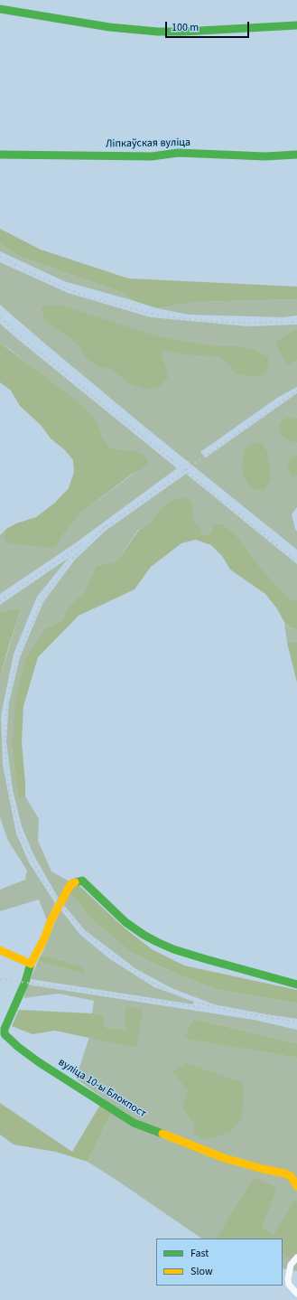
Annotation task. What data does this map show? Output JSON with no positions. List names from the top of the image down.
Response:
{
  "streets": {
    "street": ["Ліпкаўская вуліца", "вуліца 10-ы Блокпост"]
  },
  "legend": ["Fast", "Slow"],
  "scale_bar": "100 m"
}
